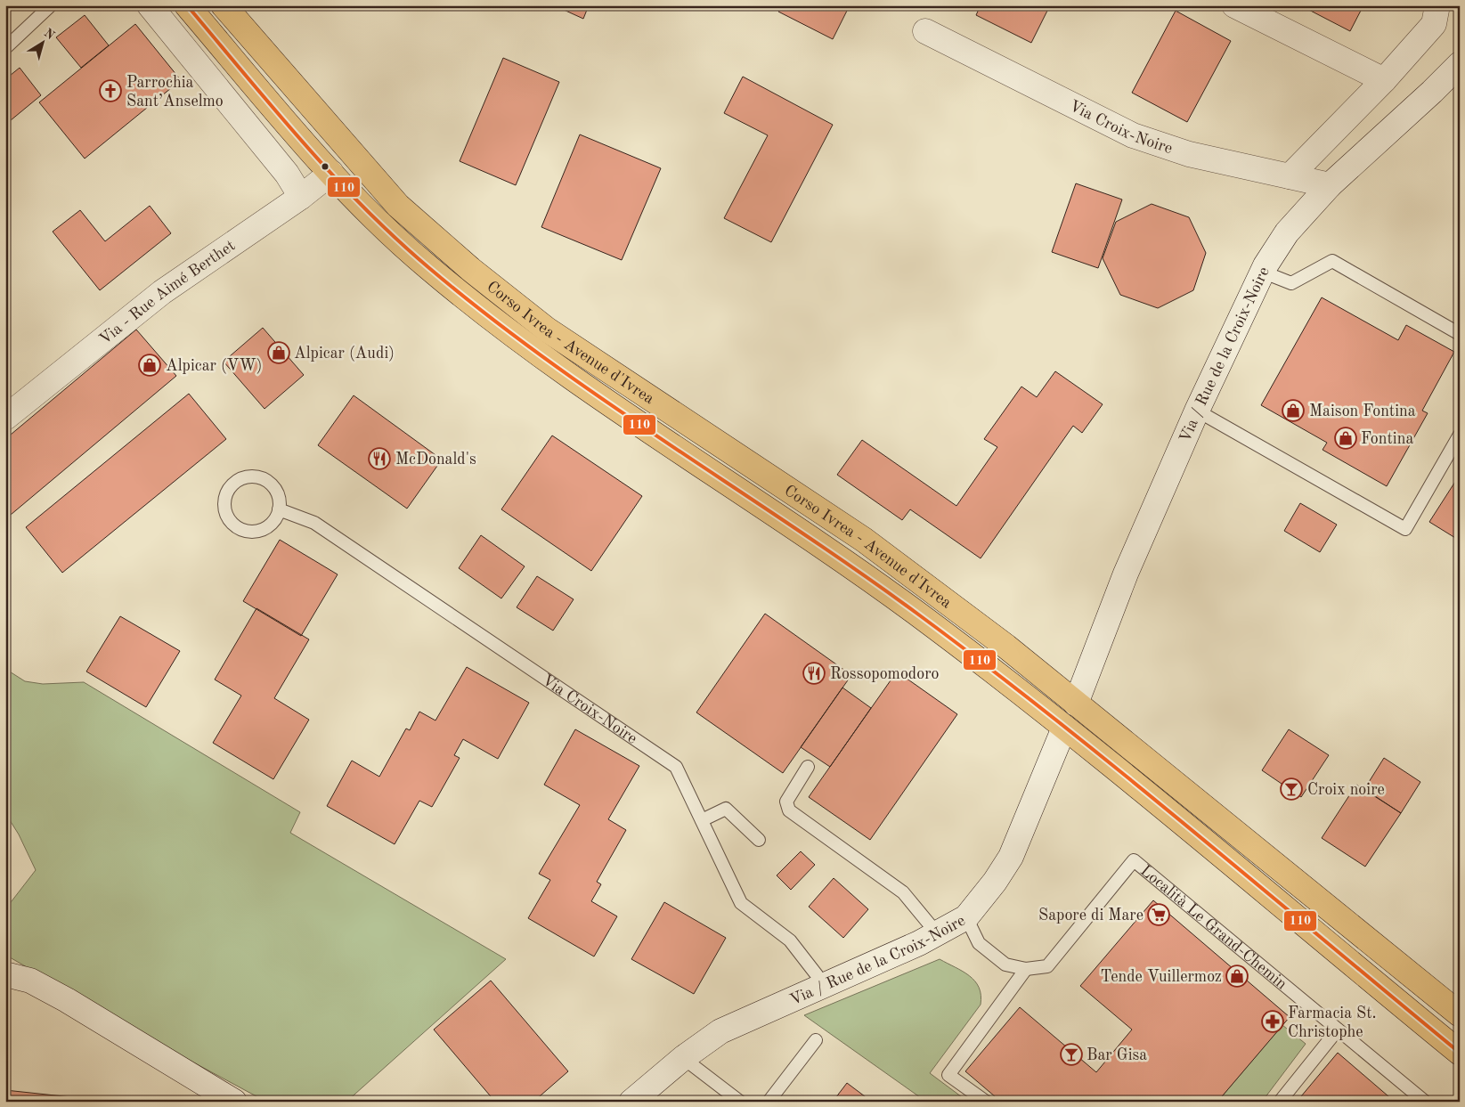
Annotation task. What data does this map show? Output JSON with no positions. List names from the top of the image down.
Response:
{
  "streets": {
    "main road": ["Corso Ivrea - Avenue d'Ivrea"],
    "street": ["Via Croix-Noire", "Via - Rue Aimé Berthet", "Via / Rue de la Croix-Noire"],
    "lane": ["Località Le Grand-Chemin"]
  },
  "crossings": [
    ["Via Croix-Noire", "Via / Rue de la Croix-Noire"],
    ["Via - Rue Aimé Berthet", "Corso Ivrea - Avenue d'Ivrea"],
    ["Corso Ivrea - Avenue d'Ivrea", "Via / Rue de la Croix-Noire"],
    ["Via / Rue de la Croix-Noire", "Località Le Grand-Chemin"]
  ],
  "places": {
    "church": ["Parrochia Sant’Anselmo"],
    "shop": [
      "Alpicar (Audi)",
      "Alpicar (VW)",
      "Maison Fontina",
      "Fontina",
      "Tende Vuillermoz"
    ],
    "restaurant": ["McDonald's", "Rossopomodoro"],
    "bar": ["Croix noire", "Bar Gisa"],
    "supermarket": ["Sapore di Mare"],
    "pharmacy": ["Farmacia St. Christophe"]
  },
  "lines": ["transit line 110"],
  "north": "top right"
}
